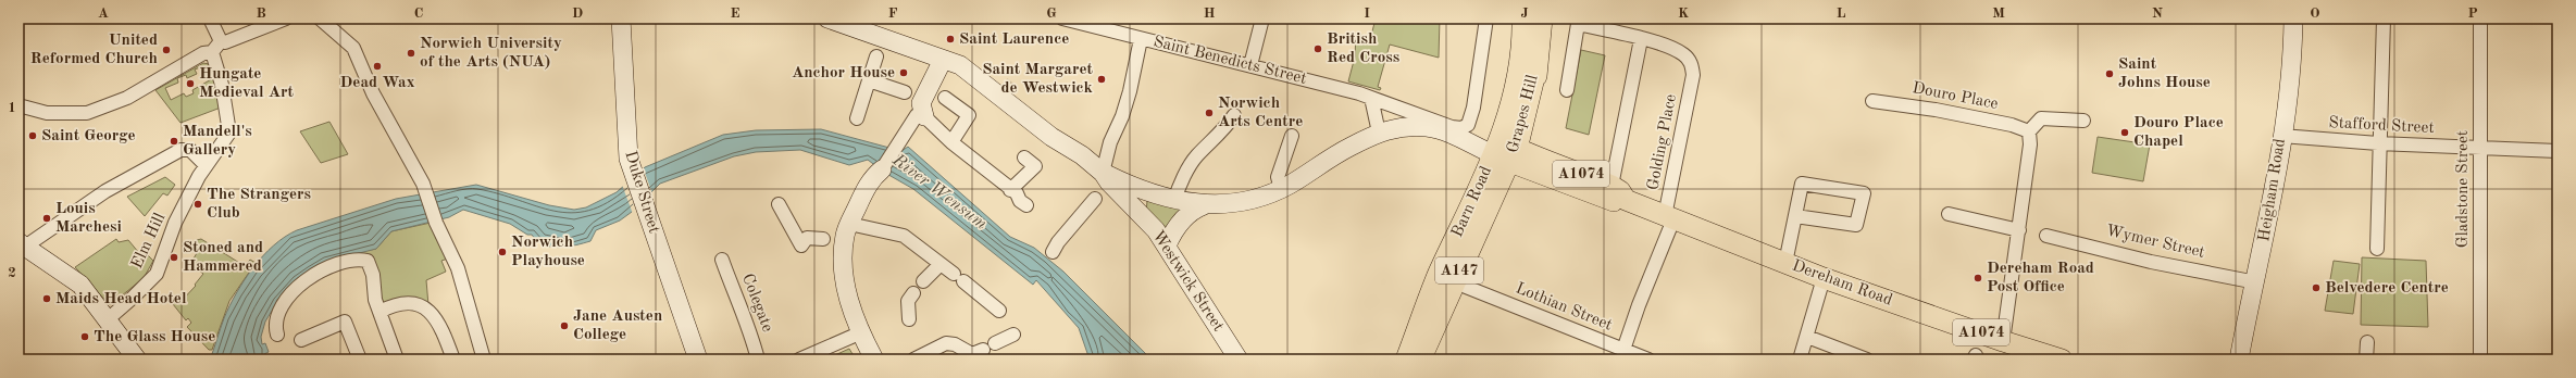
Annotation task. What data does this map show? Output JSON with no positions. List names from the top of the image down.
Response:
{
  "streets": {
    "main road": [
      "Grapes Hill",
      "A1074",
      "Barn Road",
      "A147",
      "Dereham Road"
    ],
    "street": [
      "Saint Benedicts Street",
      "Douro Place",
      "Stafford Street",
      "Golding Place",
      "Gladstone Street",
      "Heigham Road",
      "Duke Street",
      "Elm Hill",
      "Wymer Street",
      "Westwick Street",
      "Colegate",
      "Lothian Street"
    ]
  },
  "crossings": [
    ["Grapes Hill", "Barn Road"],
    ["Grapes Hill", "Dereham Road"],
    ["Stafford Street", "Gladstone Street"],
    ["Stafford Street", "Heigham Road"],
    ["Golding Place", "Dereham Road"],
    ["Golding Place", "Lothian Street"],
    ["Heigham Road", "Wymer Street"],
    ["Barn Road", "Dereham Road"]
  ],
  "water": ["River Wensum"],
  "places": [
    "Saint Laurence",
    "British Red Cross",
    "United Reformed Church",
    "Norwich University of the Arts (NUA)",
    "Dead Wax",
    "Anchor House",
    "Saint Johns House",
    "Saint Margaret de Westwick",
    "Hungate Medieval Art",
    "Norwich Arts Centre",
    "Douro Place Chapel",
    "Saint George",
    "Mandell's Gallery",
    "The Strangers Club",
    "Louis Marchesi",
    "Norwich Playhouse",
    "Stoned and Hammered",
    "Dereham Road Post Office",
    "Belvedere Centre",
    "Maids Head Hotel",
    "Jane Austen College",
    "The Glass House"
  ],
  "grid": {
    "columns": [
      "A",
      "B",
      "C",
      "D",
      "E",
      "F",
      "G",
      "H",
      "I",
      "J",
      "K",
      "L",
      "M",
      "N",
      "O",
      "P"
    ],
    "rows": ["1", "2"]
  }
}
